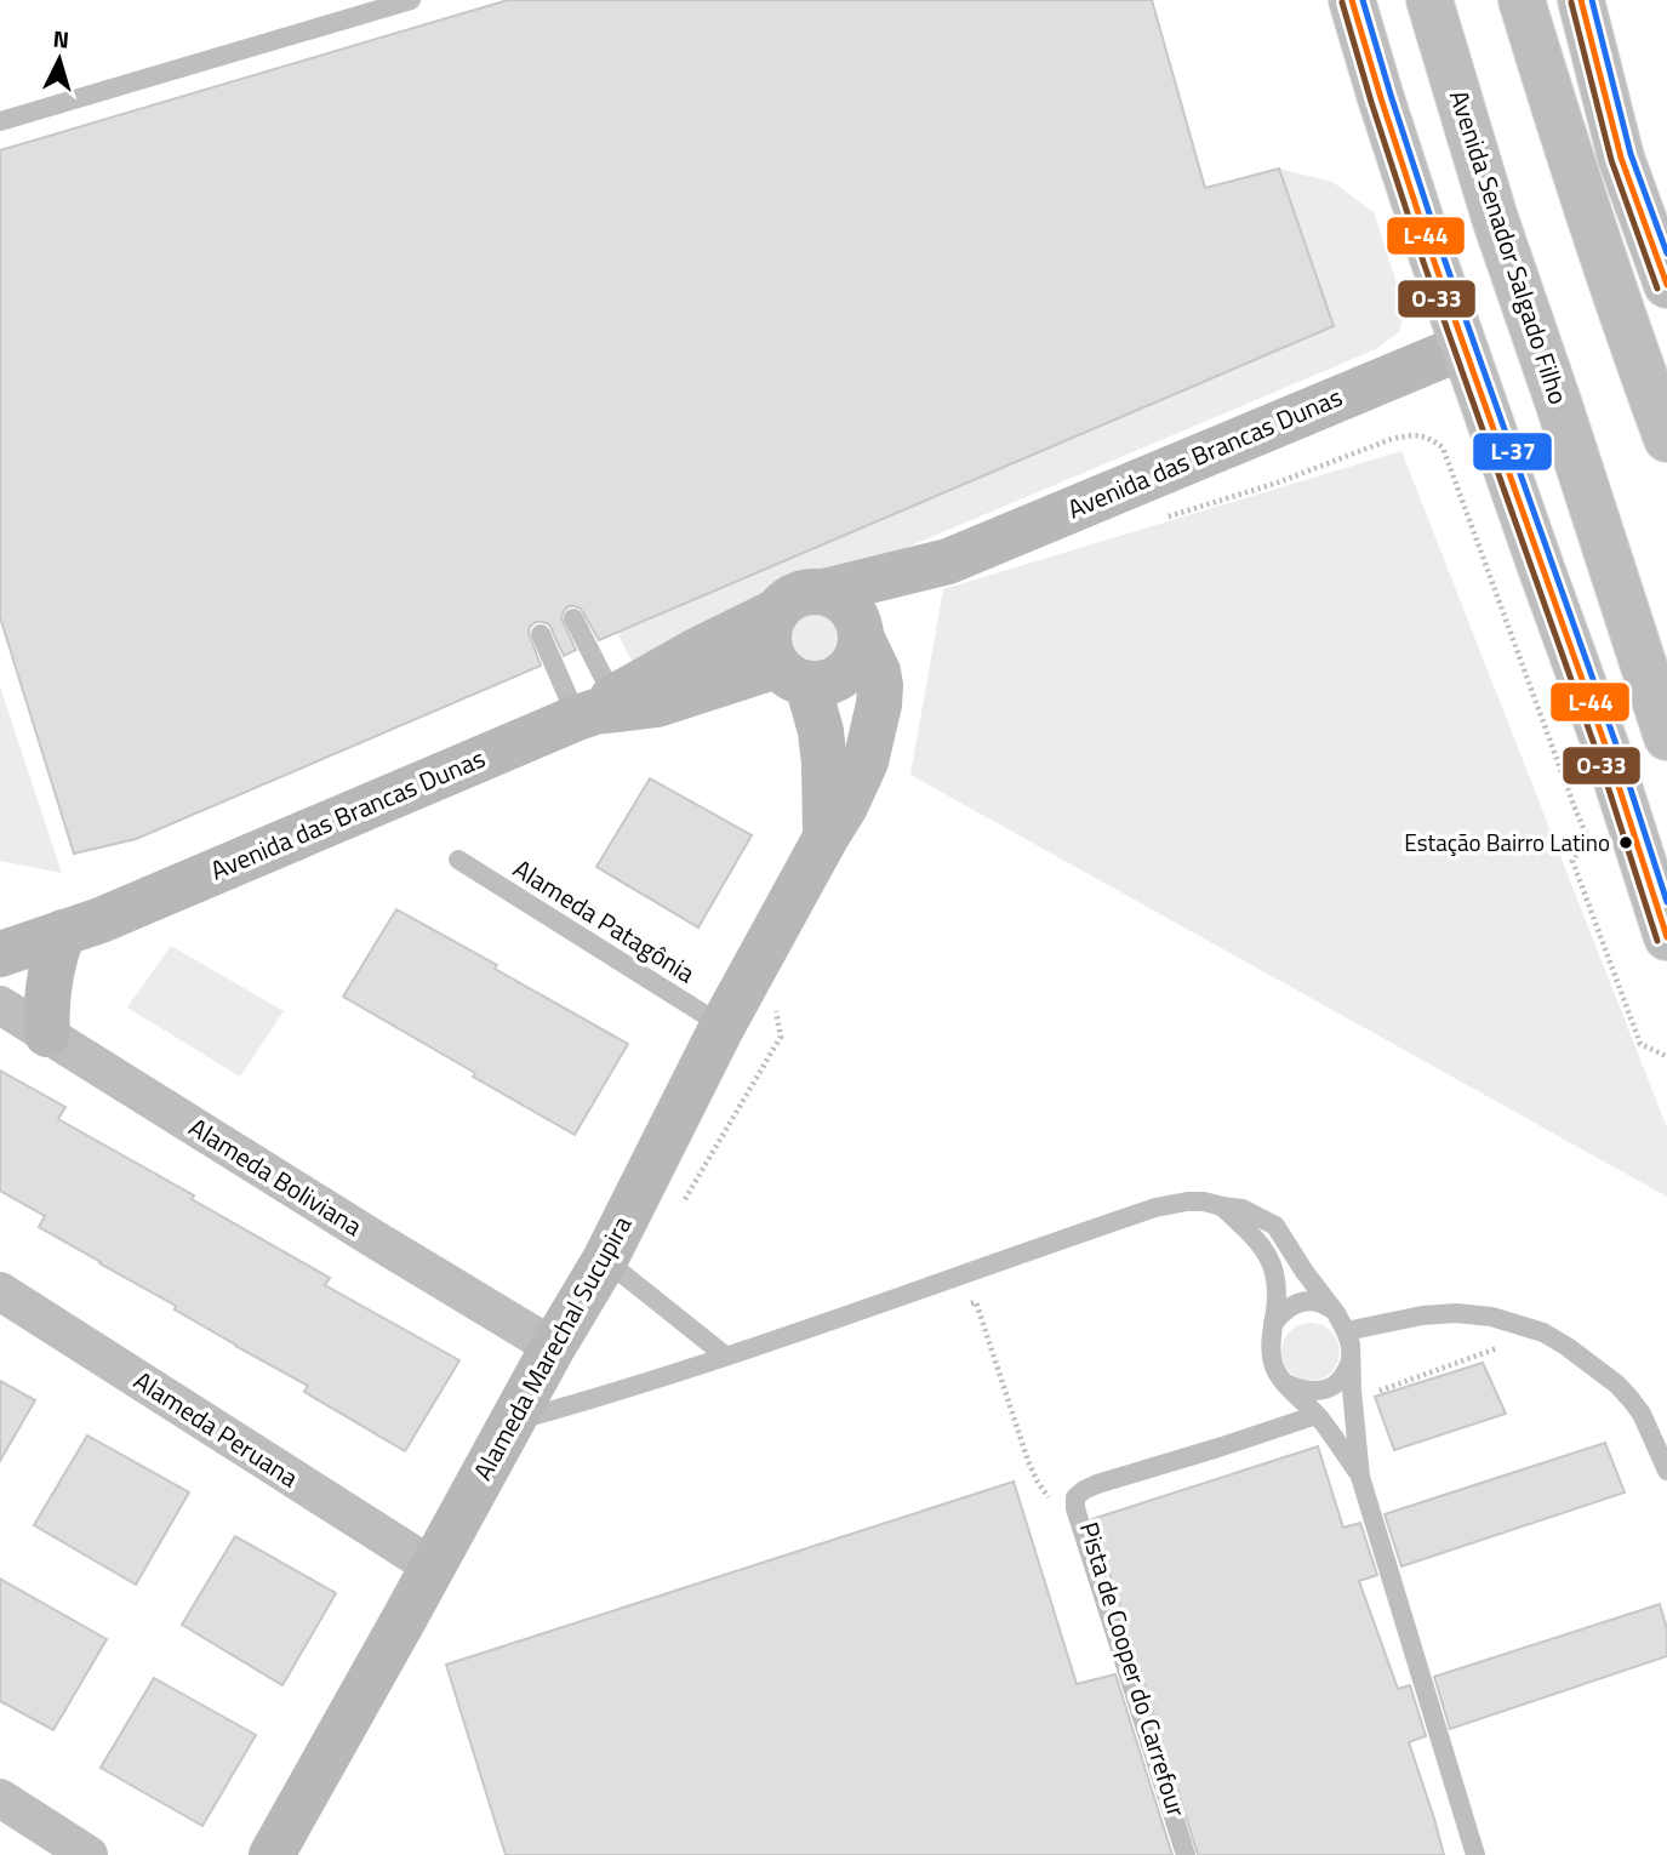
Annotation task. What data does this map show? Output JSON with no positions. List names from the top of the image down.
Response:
{
  "streets": {
    "main road": ["Avenida Senador Salgado Filho", "Avenida das Brancas Dunas", "Alameda Marechal Sucupira"],
    "street": ["Alameda Boliviana", "Alameda Peruana"],
    "lane": ["Alameda Patagônia"]
  },
  "crossings": [
    ["Avenida das Brancas Dunas", "Alameda Marechal Sucupira"],
    ["Alameda Patagônia", "Alameda Marechal Sucupira"],
    ["Alameda Boliviana", "Alameda Marechal Sucupira"],
    ["Alameda Marechal Sucupira", "Alameda Peruana"]
  ],
  "places": ["Estação Bairro Latino"],
  "lines": ["transit line L-44", "transit line L-37", "transit line O-33"],
  "north": "top"
}
